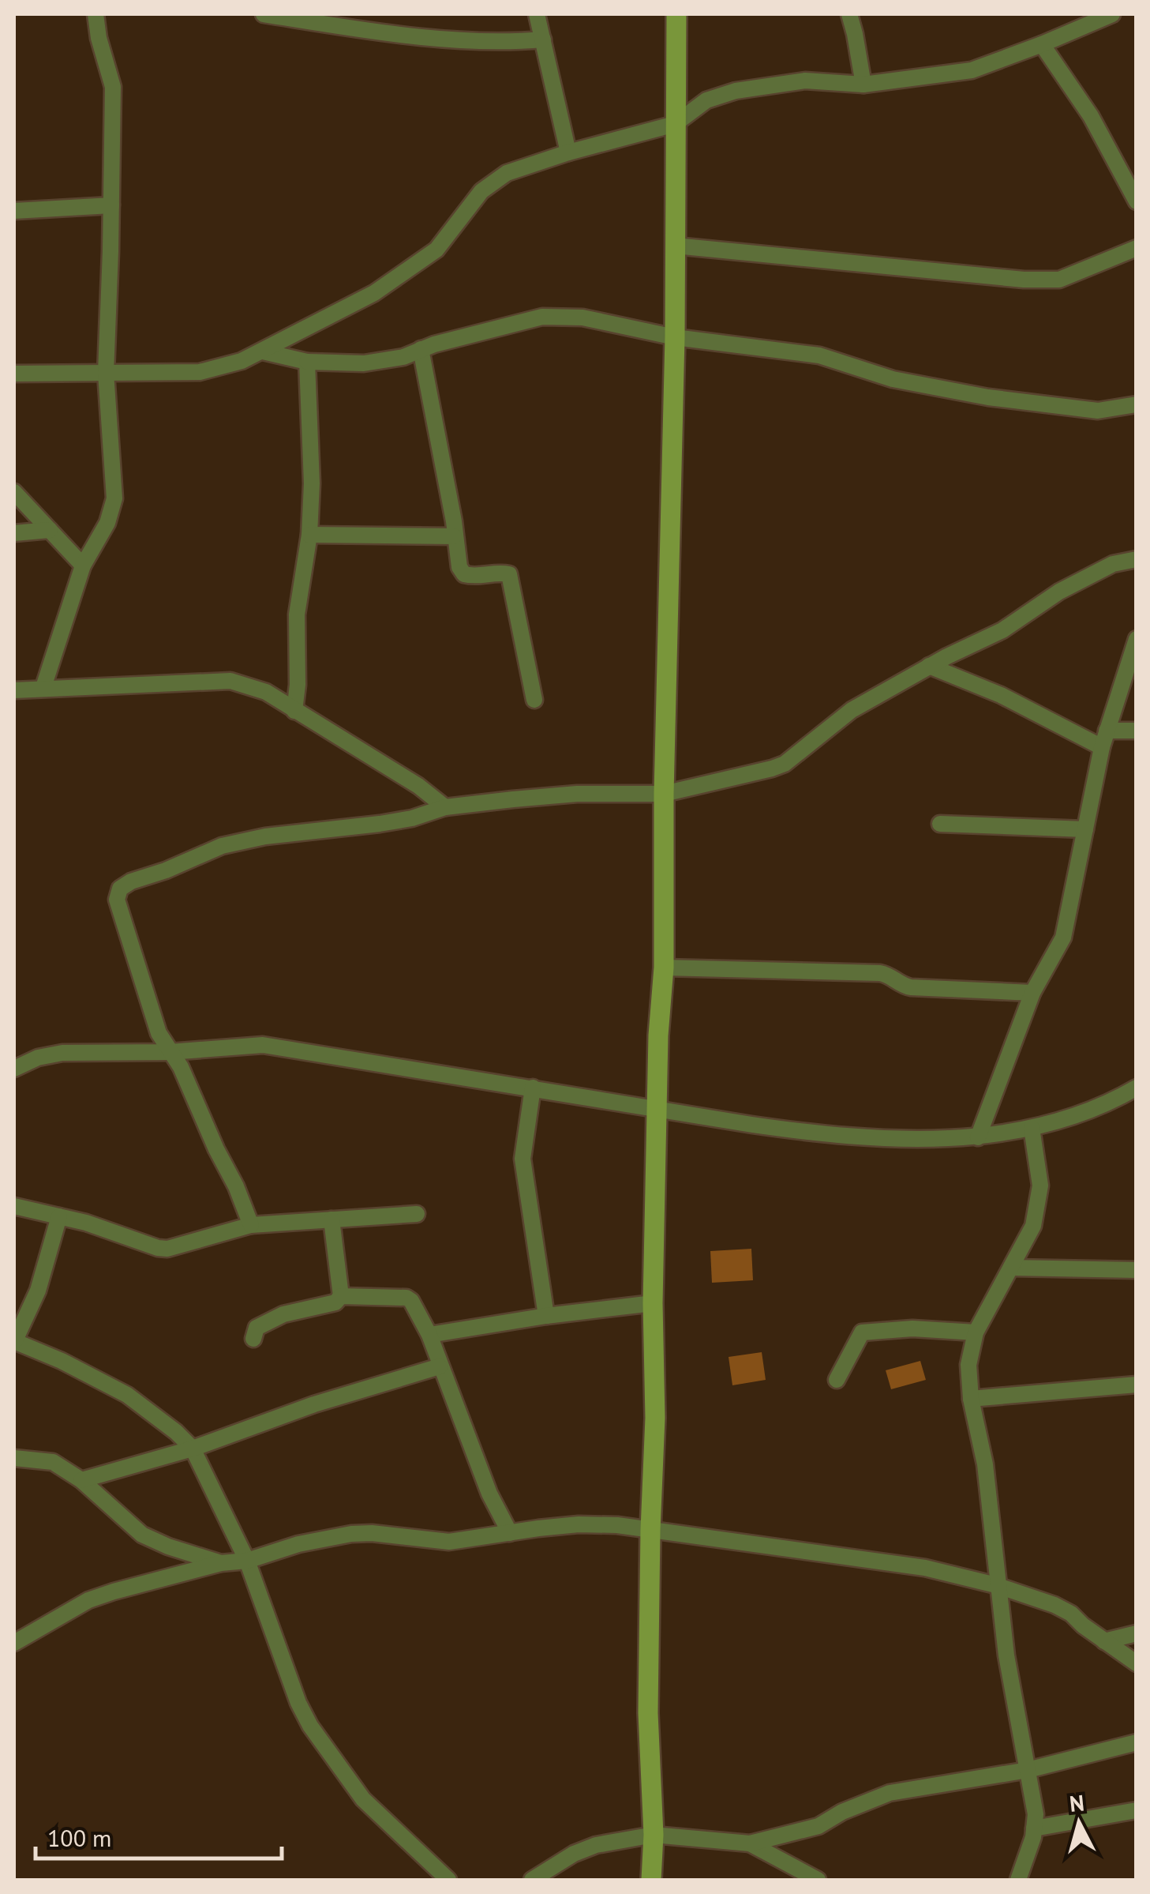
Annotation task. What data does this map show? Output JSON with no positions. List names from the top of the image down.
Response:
{
  "scale_bar": "100 m",
  "north": "top"
}
